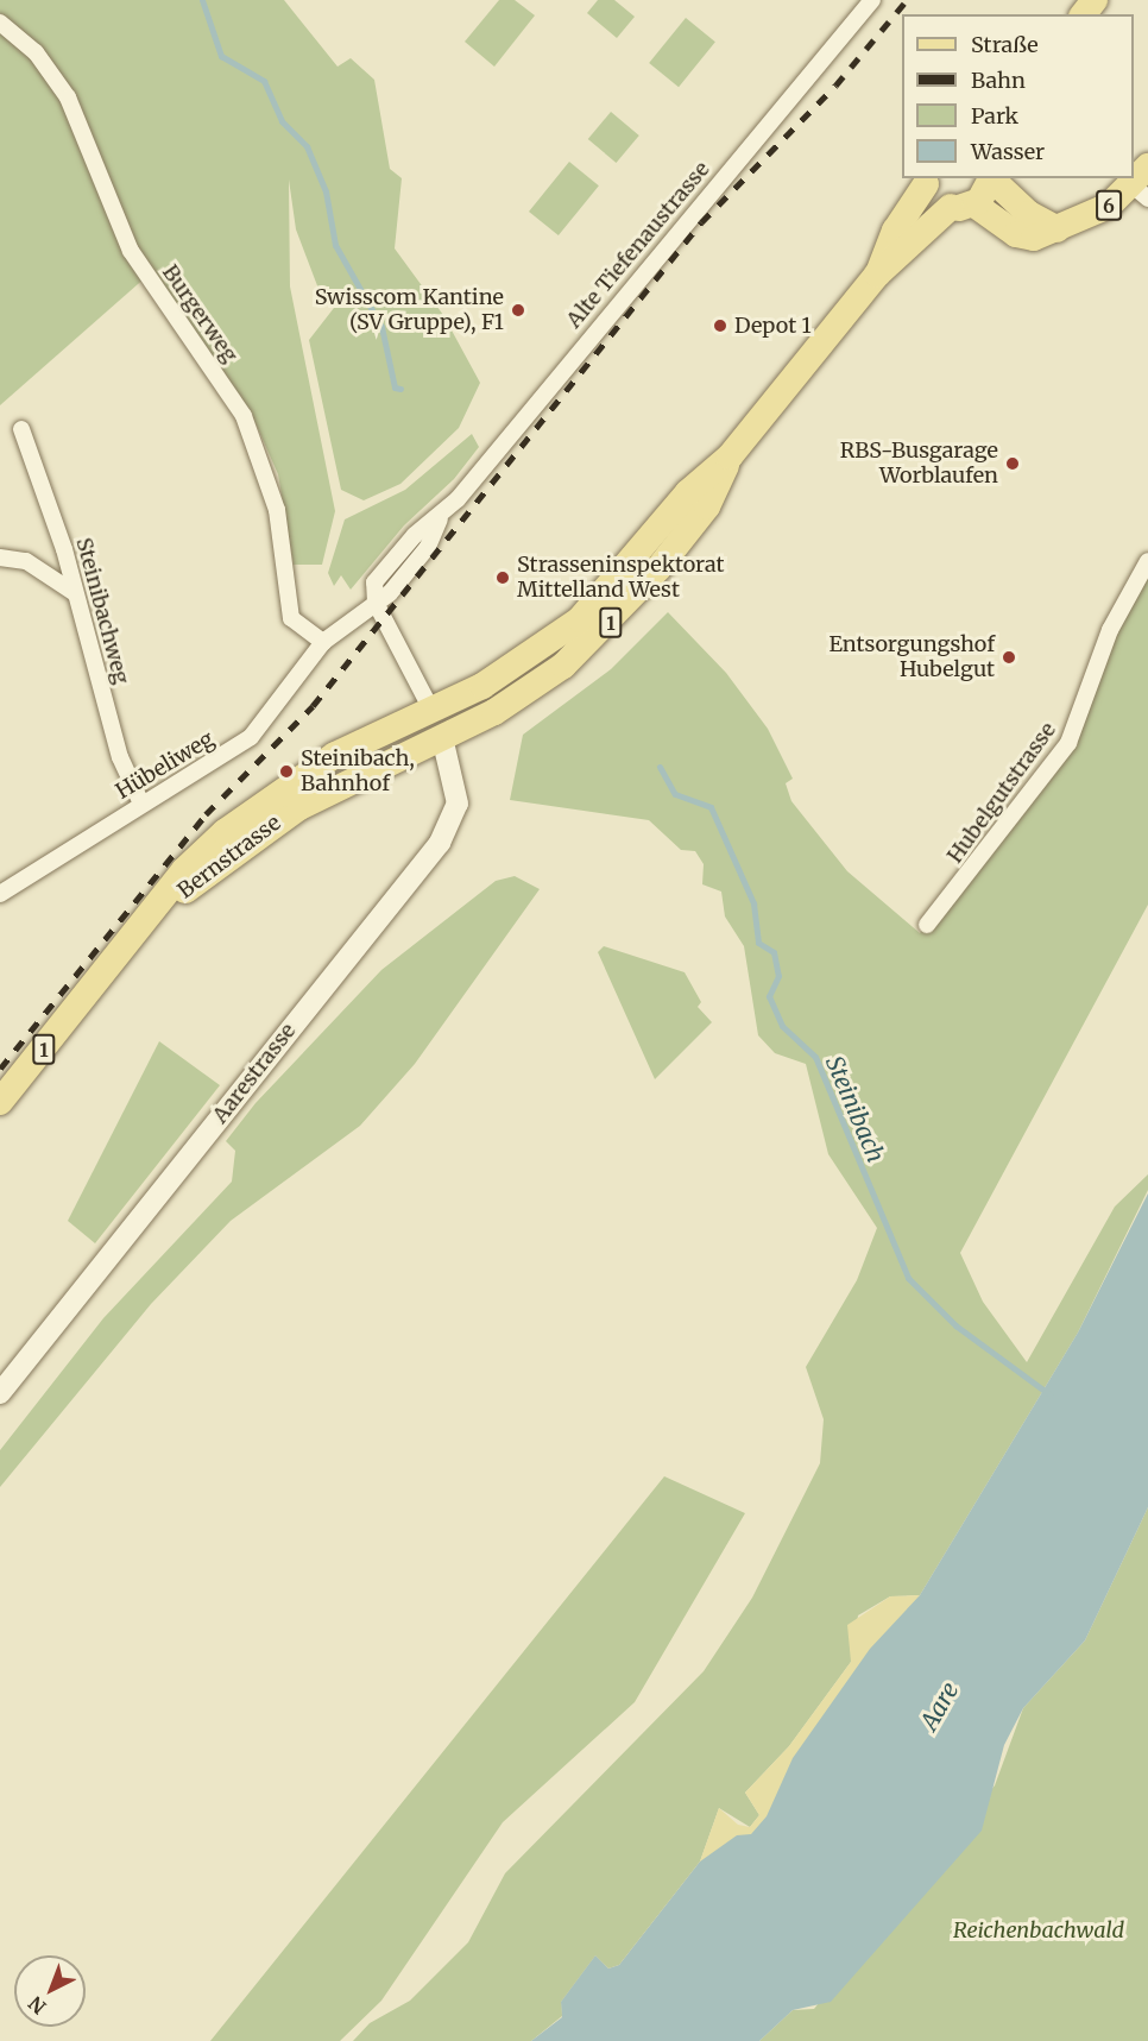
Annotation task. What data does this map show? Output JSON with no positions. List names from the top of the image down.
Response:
{
  "streets": {
    "main road": ["6", "1", "Bernstrasse"],
    "street": [
      "Alte Tiefenaustrasse",
      "Burgerweg",
      "Steinibachweg",
      "Hübeliweg",
      "Hubelgutstrasse",
      "Aarestrasse"
    ]
  },
  "crossings": [
    ["6", "Bernstrasse"],
    ["Burgerweg", "Hübeliweg"],
    ["Steinibachweg", "Hübeliweg"],
    ["Bernstrasse", "Aarestrasse"]
  ],
  "water": ["Steinibach", "Aare"],
  "parks": ["Reichenbachwald"],
  "places": [
    "Swisscom Kantine (SV Gruppe), F1",
    "Depot 1",
    "RBS-Busgarage Worblaufen",
    "Strasseninspektorat Mittelland West",
    "Entsorgungshof Hubelgut",
    "Steinibach, Bahnhof"
  ],
  "legend": [
    "Straße",
    "Bahn",
    "Park",
    "Wasser"
  ],
  "north": "bottom left"
}
